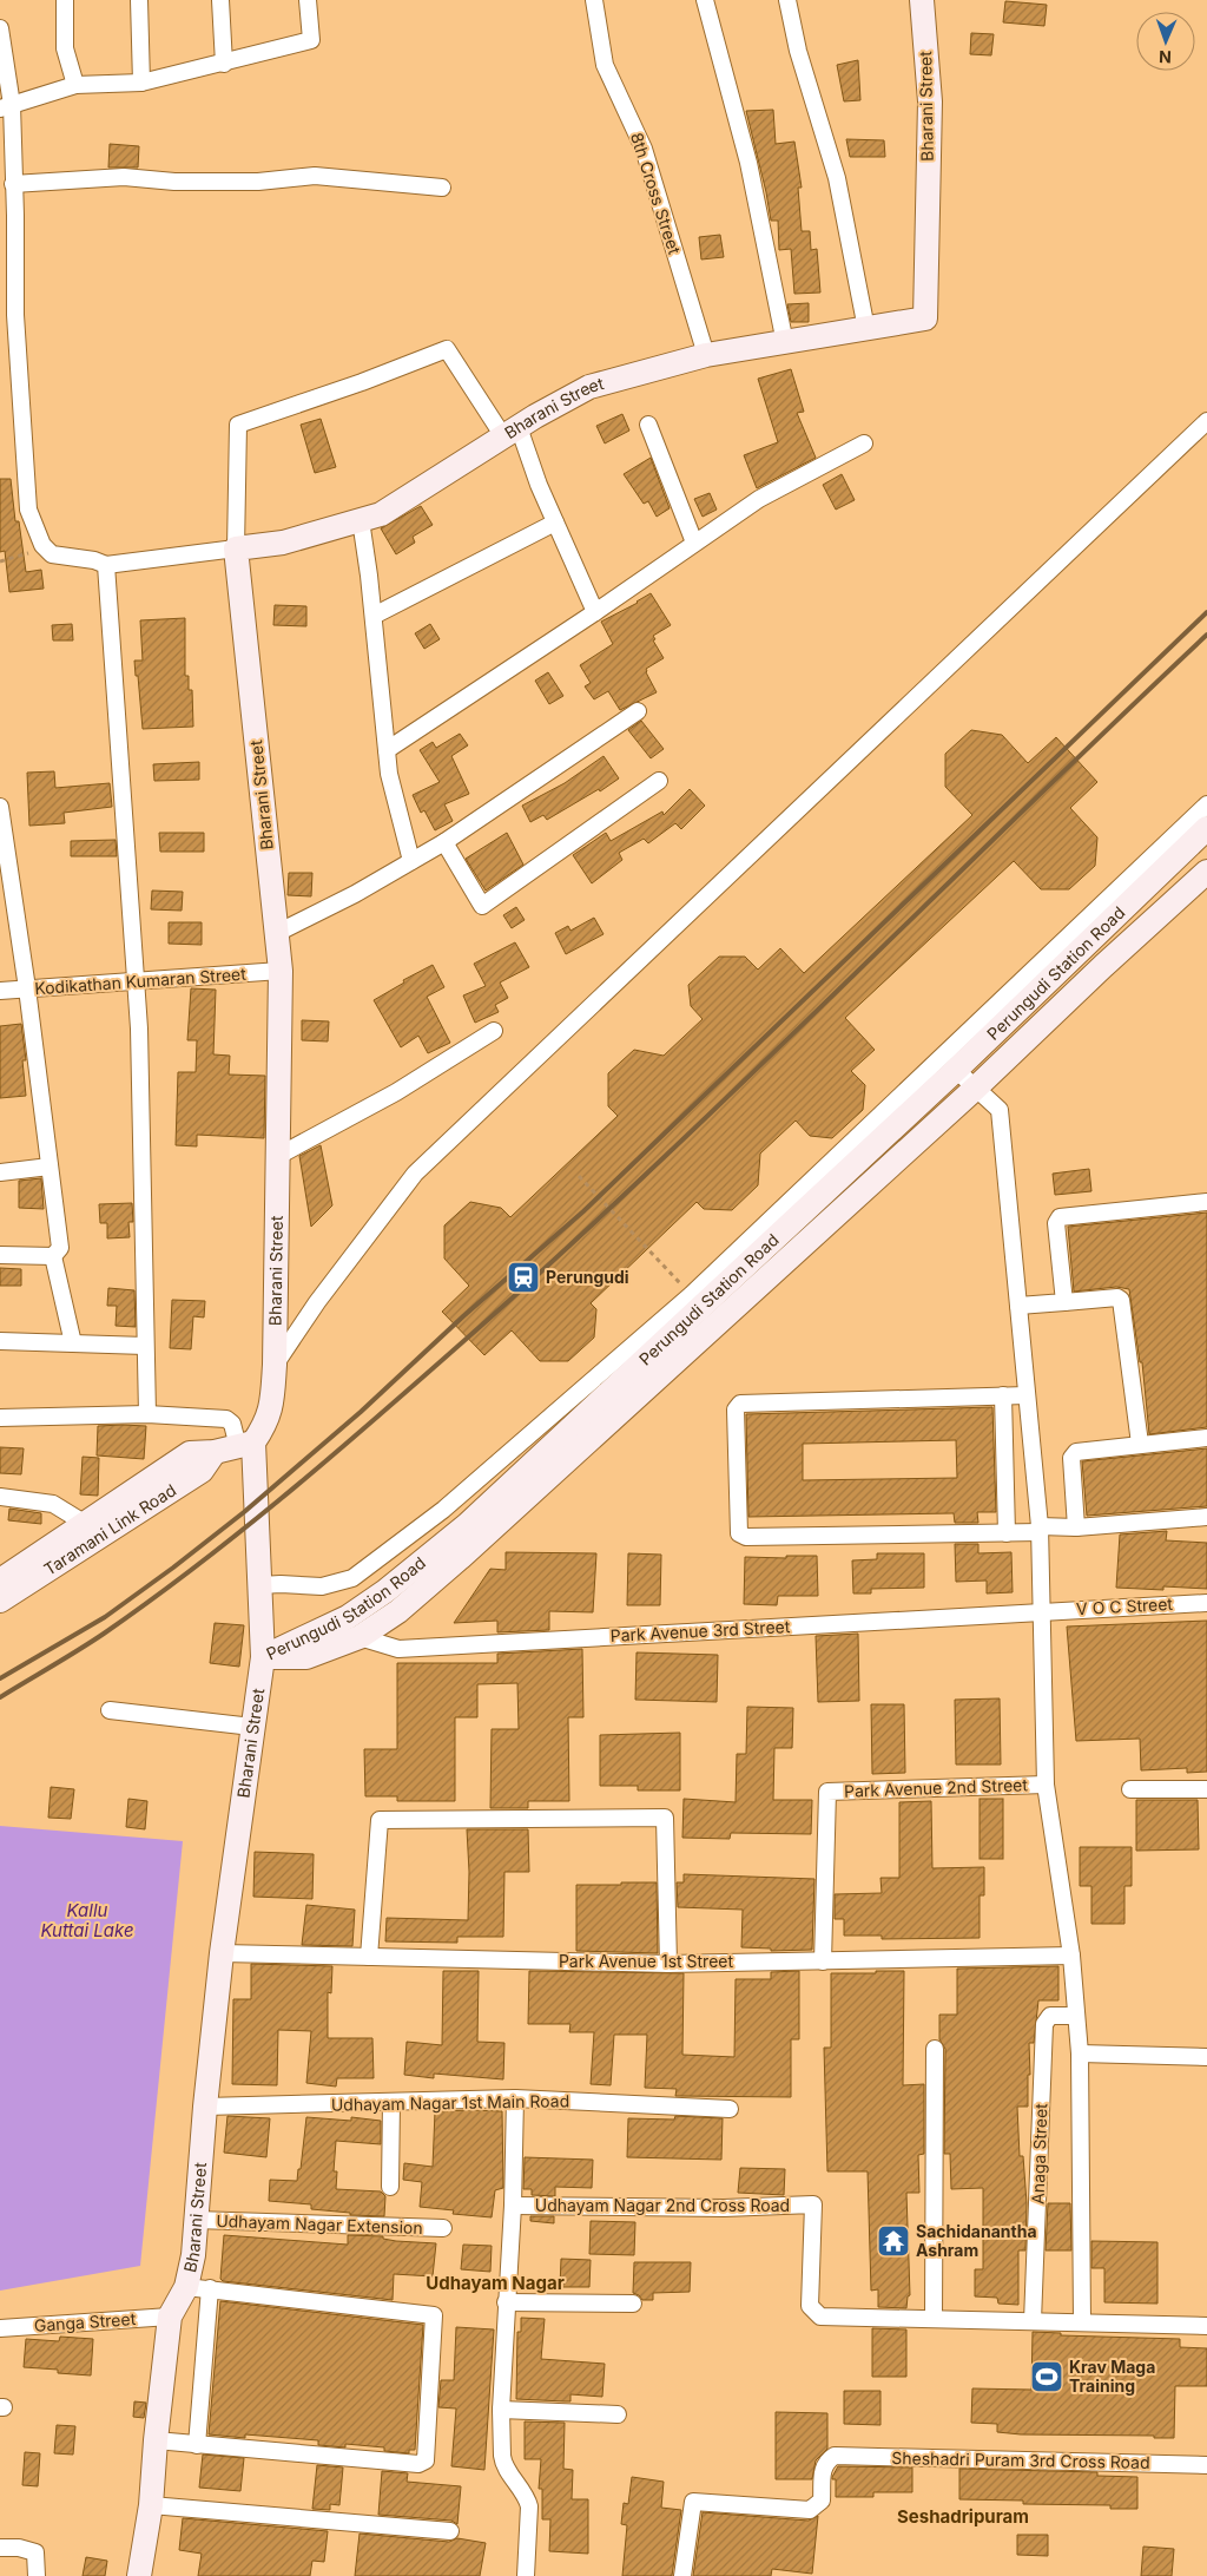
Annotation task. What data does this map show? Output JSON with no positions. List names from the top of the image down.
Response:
{
  "streets": {
    "street": [
      "Bharani Street",
      "8th Cross Street",
      "Perungudi Station Road",
      "Kodikathan Kumaran Street",
      "Taramani Link Road",
      "V O C Street",
      "Park Avenue 3rd Street",
      "Park Avenue 2nd Street",
      "Park Avenue 1st Street",
      "Udhayam Nagar 1st Main Road",
      "Anaga Street",
      "Udhayam Nagar 2nd Cross Road",
      "Udhayam Nagar Extension",
      "Ganga Street",
      "Sheshadri Puram 3rd Cross Road"
    ]
  },
  "crossings": [
    ["Bharani Street", "8th Cross Street"],
    ["Bharani Street", "Perungudi Station Road"],
    ["Bharani Street", "Kodikathan Kumaran Street"],
    ["Bharani Street", "Taramani Link Road"],
    ["Bharani Street", "Park Avenue 1st Street"],
    ["Bharani Street", "Udhayam Nagar 1st Main Road"],
    ["Bharani Street", "Udhayam Nagar Extension"],
    ["Bharani Street", "Ganga Street"],
    ["Perungudi Station Road", "Park Avenue 3rd Street"],
    ["V O C Street", "Park Avenue 3rd Street"],
    ["Park Avenue 2nd Street", "Park Avenue 1st Street"]
  ],
  "districts": ["Udhayam Nagar", "Seshadripuram"],
  "water": ["Kallu Kuttai Lake"],
  "places": {
    "station": ["Perungudi"],
    "temple": ["Sachidanantha Ashram"],
    "sports": ["Krav Maga Training"]
  },
  "north": "bottom"
}
